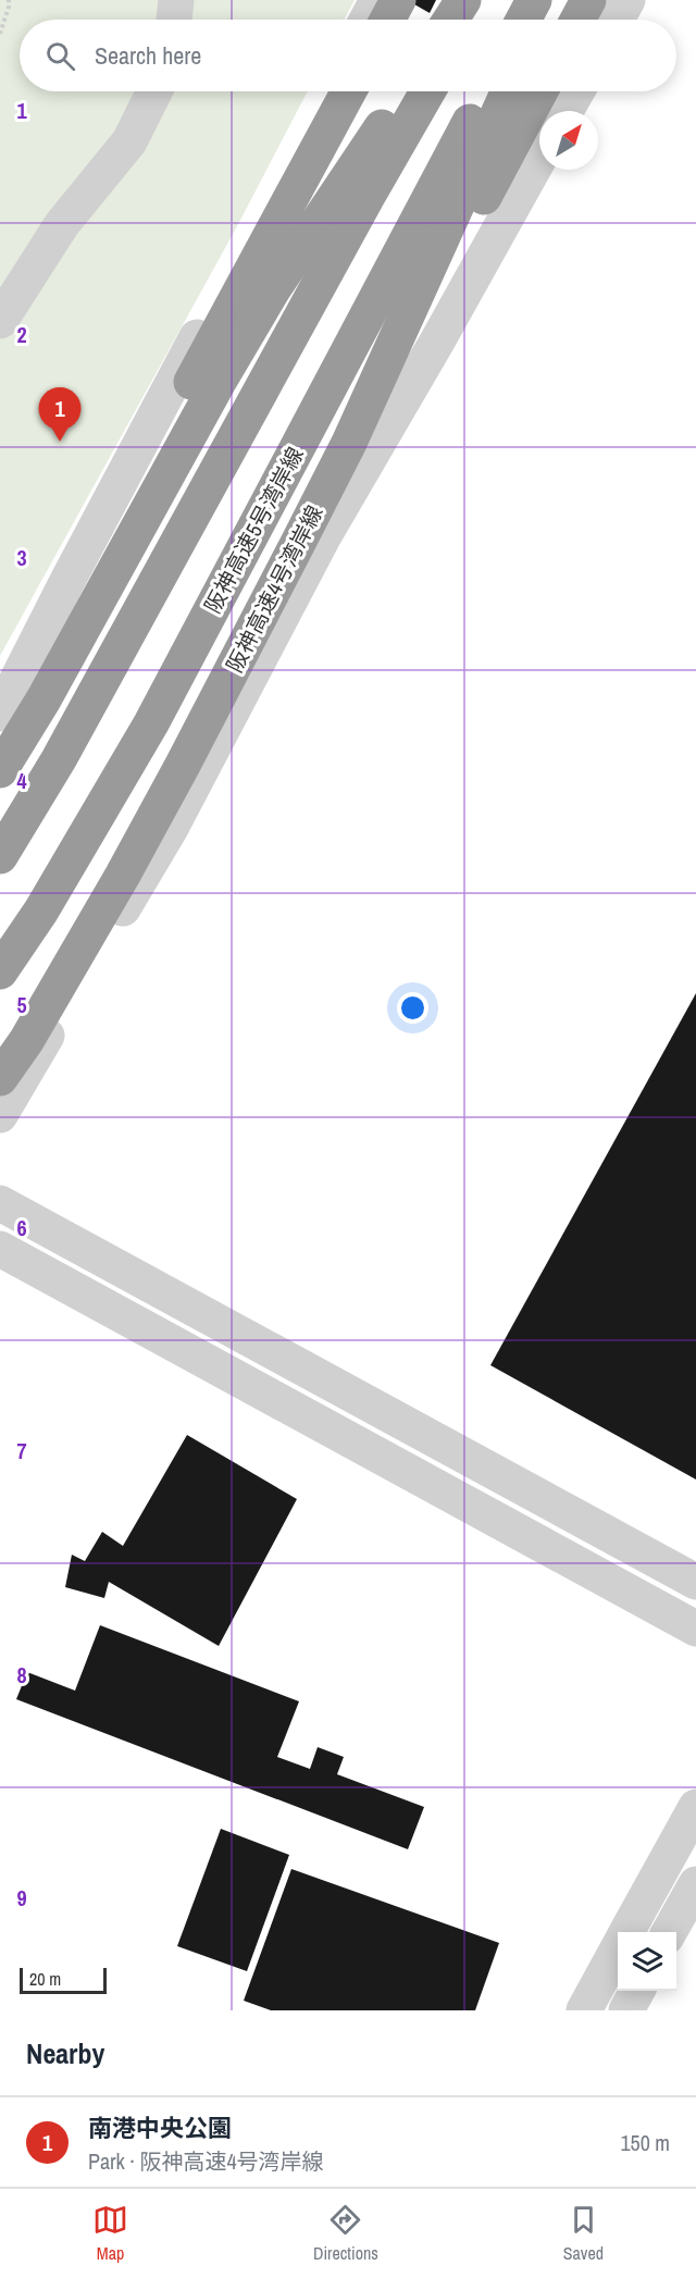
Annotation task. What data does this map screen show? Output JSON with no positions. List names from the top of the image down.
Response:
{
  "streets": {
    "highway": ["阪神高速5号湾岸線", "阪神高速4号湾岸線"]
  },
  "scale_bar": "20 m",
  "north": "top right",
  "page": {
    "search": "Search here",
    "pins": "1",
    "scale": "20 m",
    "heading": "Nearby",
    "list": [
      {
        "mark": "1",
        "name": "南港中央公園",
        "note": "Park · 阪神高速4号湾岸線",
        "value": "150 m"
      }
    ],
    "nav": ["Map", "Directions", "Saved"]
  },
  "grid": {
    "rows": [
      "1",
      "2",
      "3",
      "4",
      "5",
      "6",
      "7",
      "8",
      "9"
    ]
  }
}
